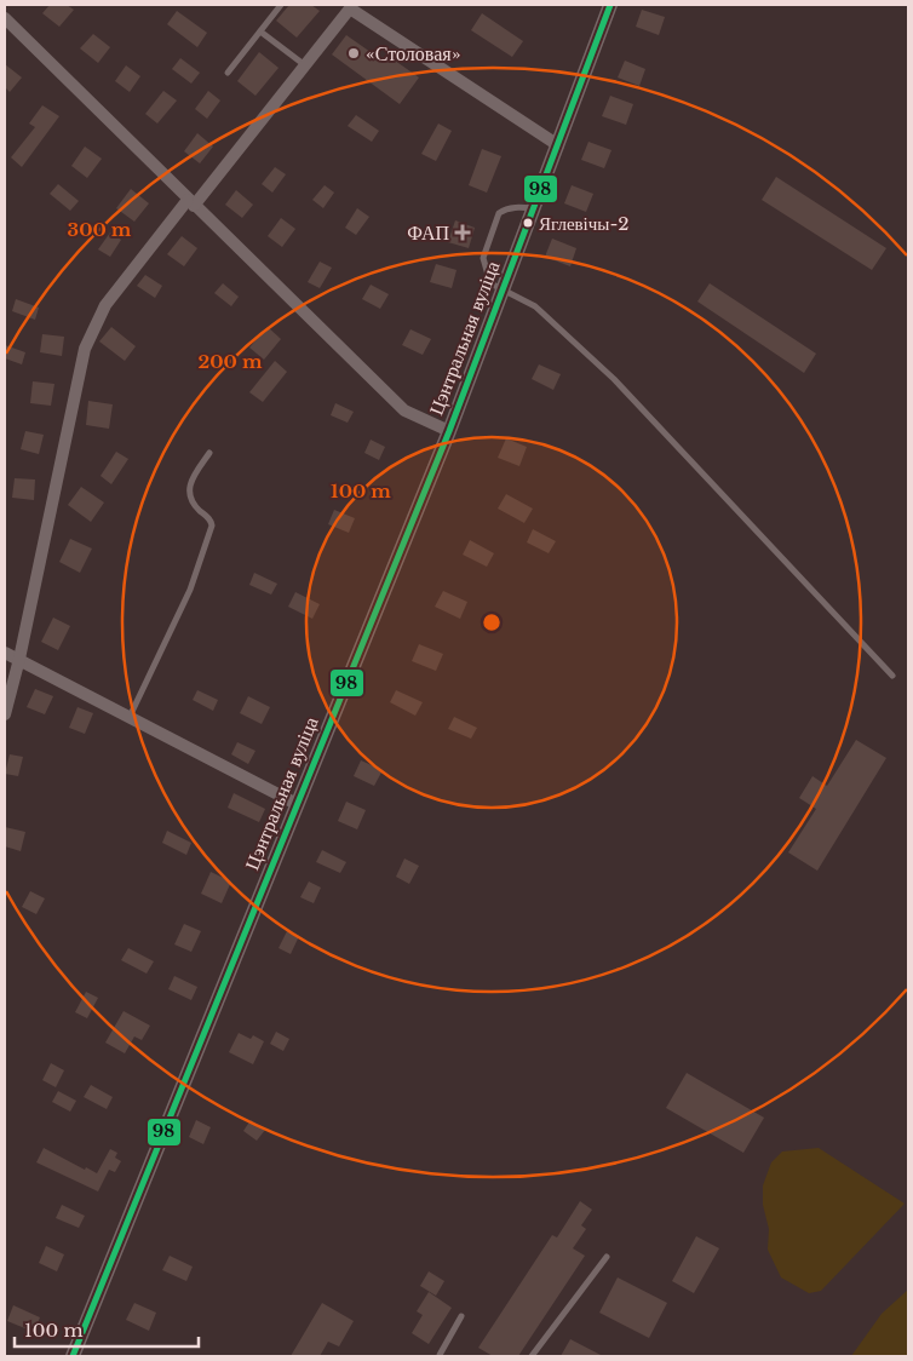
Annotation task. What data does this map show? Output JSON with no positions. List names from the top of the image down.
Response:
{
  "streets": {
    "street": ["Цэнтральная вуліца"]
  },
  "places": {
    "other": ["«Столовая»", "Яглевічы-2"],
    "health": ["ФАП"]
  },
  "lines": ["transit line 98"],
  "scale_bar": "100 m",
  "rings": ["300 m", "200 m", "100 m"]
}
